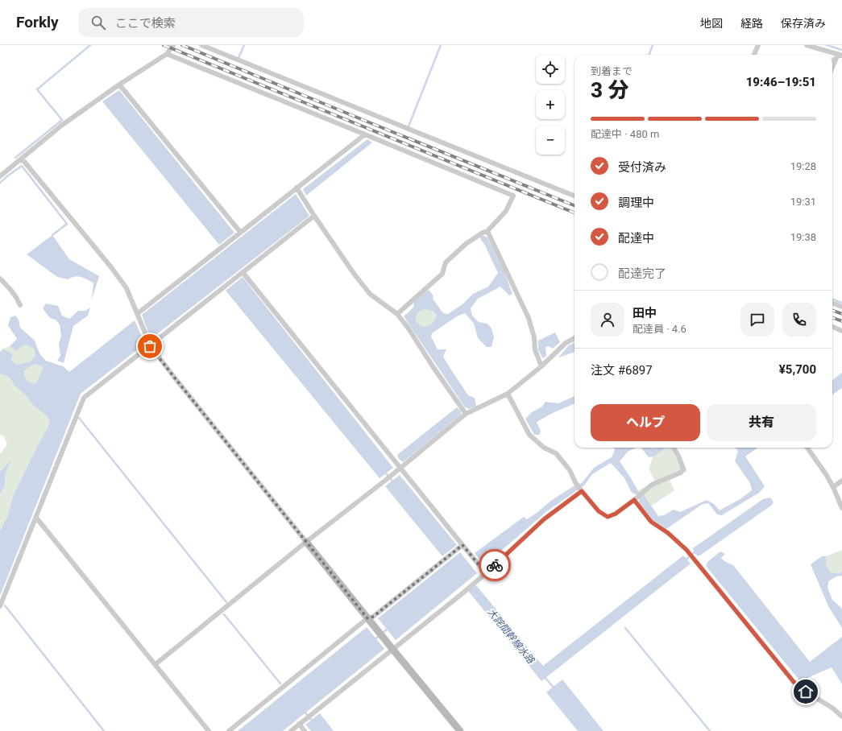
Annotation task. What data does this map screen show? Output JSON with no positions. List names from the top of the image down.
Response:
{
  "water": ["大詫間幹線水路"],
  "page": {
    "header": "Forkly",
    "search": "ここで検索",
    "nav": ["地図", "経路", "保存済み"],
    "map_buttons": ["+", "−"],
    "heading": ["3 分", "到着まで", "19:46–19:51"],
    "panel": [
      "田中",
      "配達員 · 4.6",
      "注文 #6897",
      "¥5,700"
    ],
    "bar": "配達中 · 480 m",
    "list": [
      ["受付済み", "19:28"],
      ["調理中", "19:31"],
      ["配達中", "19:38"],
      "配達完了"
    ],
    "buttons": ["ヘルプ", "共有"]
  }
}
